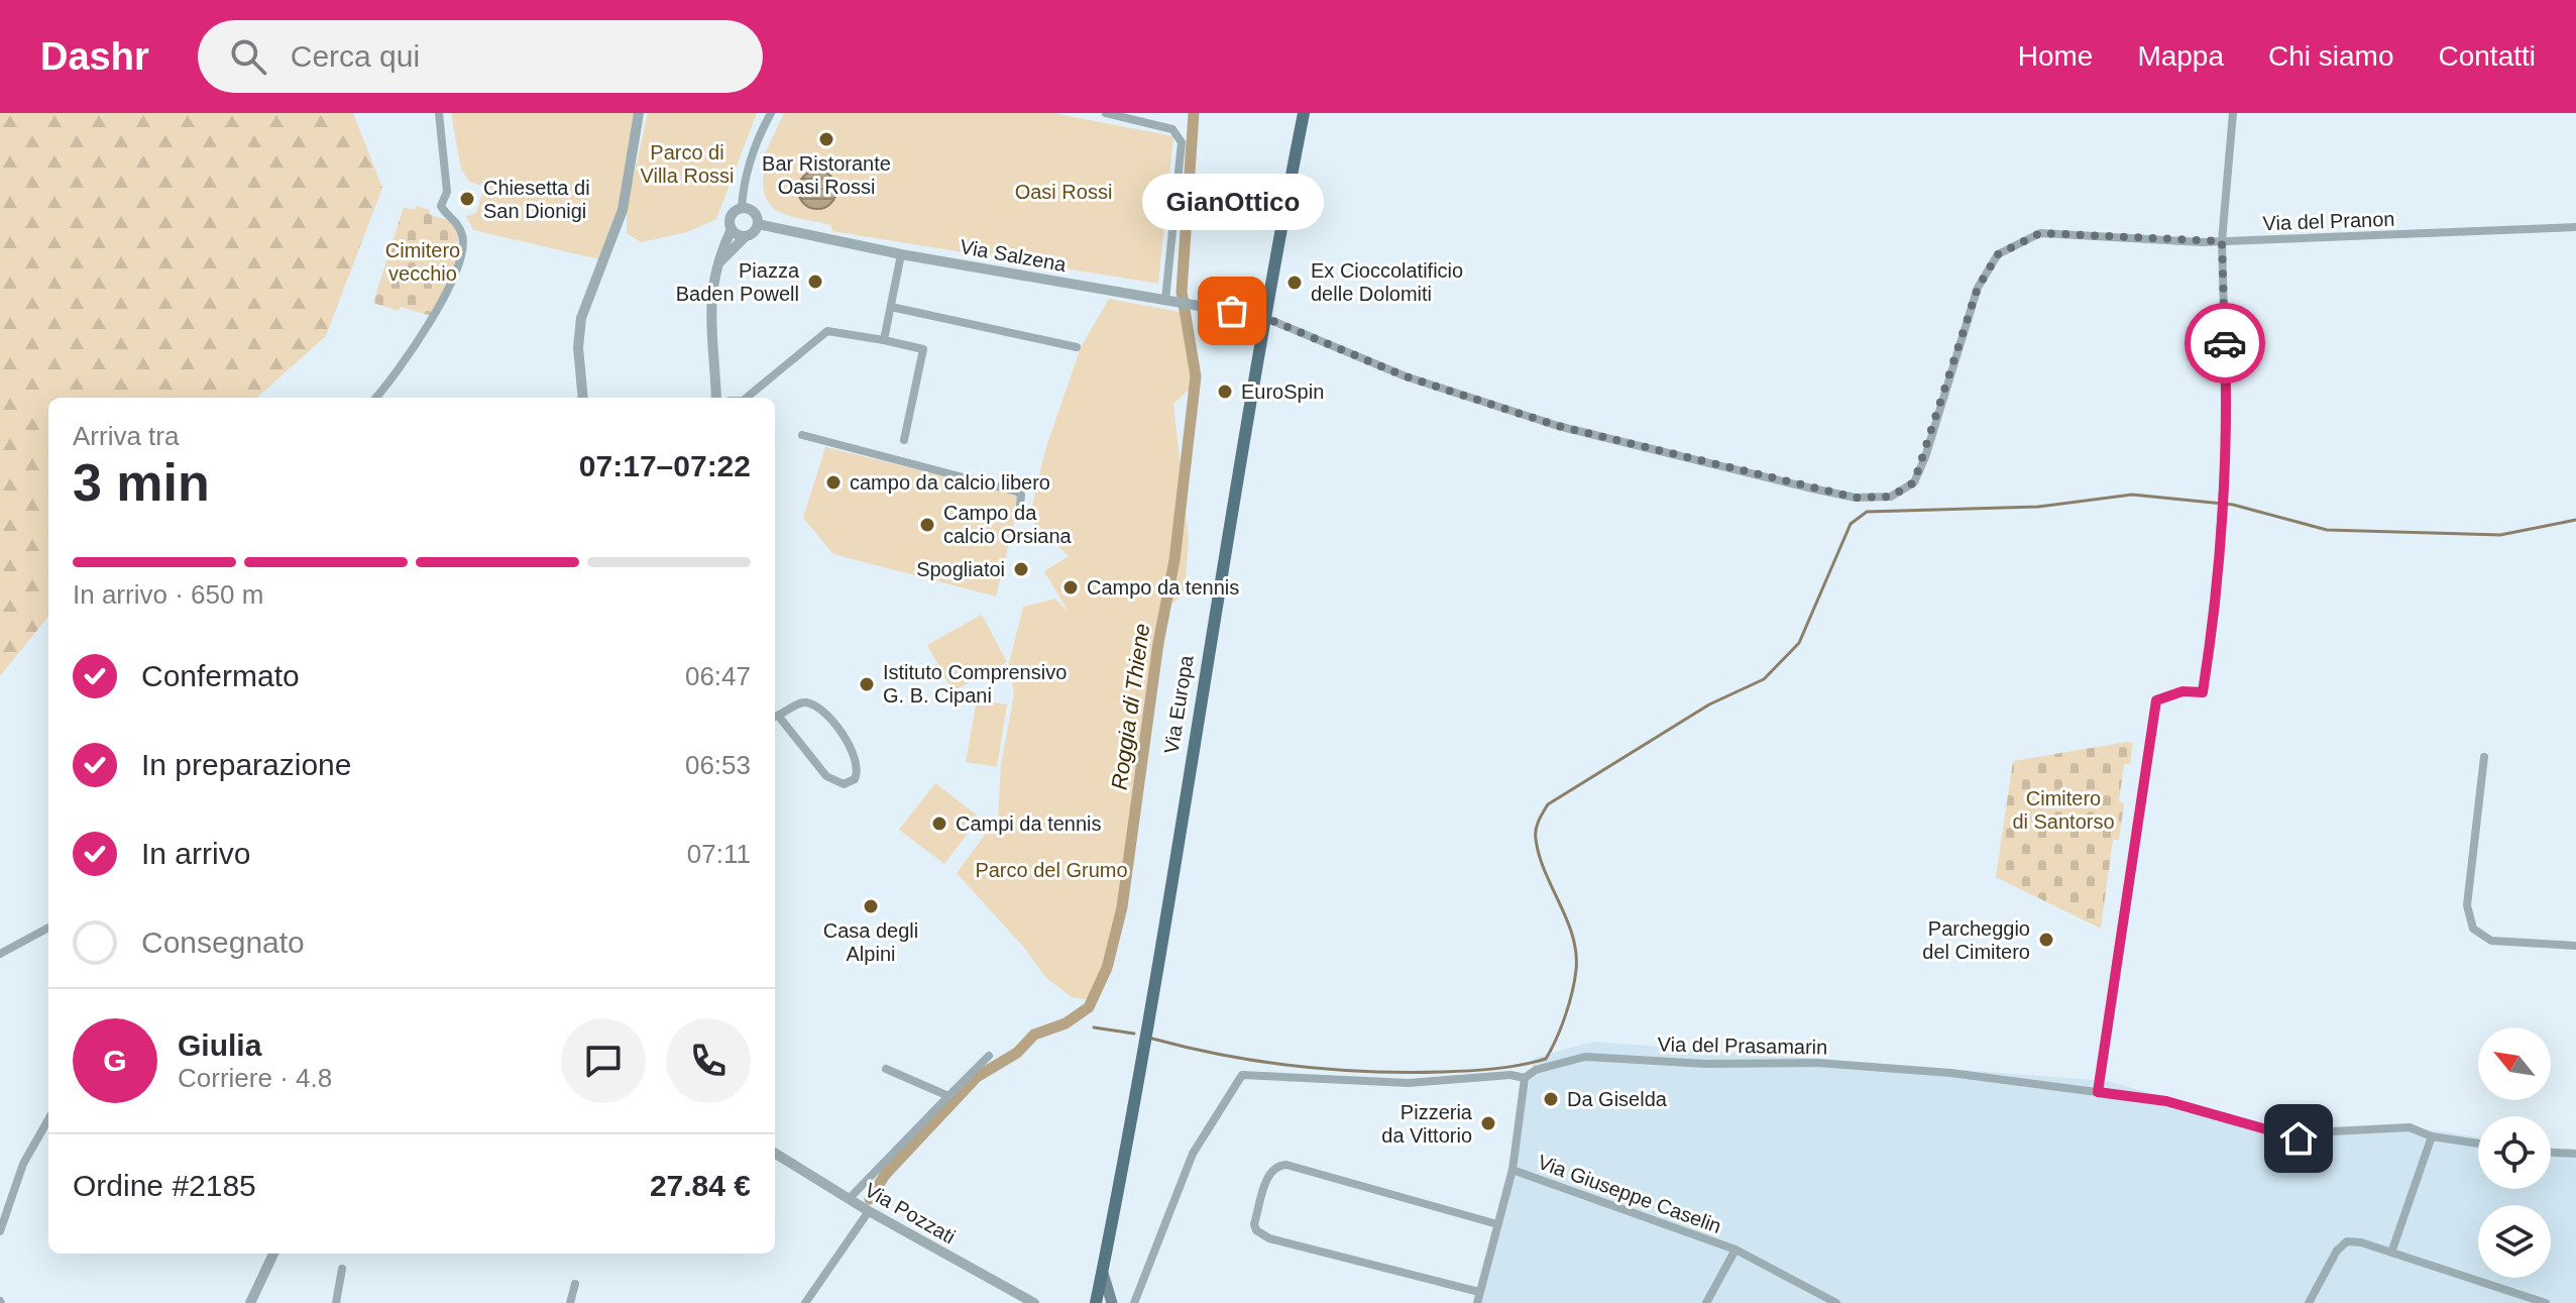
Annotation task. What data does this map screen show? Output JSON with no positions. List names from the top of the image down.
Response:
{
  "streets": {
    "main road": ["Via Europa"],
    "street": [
      "Via del Pranon",
      "Via Salzena",
      "Via del Prasamarin",
      "Via Giuseppe Caselin",
      "Via Pozzati"
    ]
  },
  "crossings": [
    ["Via del Pranon", "Via Salzena"],
    ["Via del Pranon", "Via Europa"],
    ["Via Salzena", "Via Europa"],
    ["Via del Prasamarin", "Via Giuseppe Caselin"]
  ],
  "water": ["Roggia di Thiene"],
  "parks": [
    "Parco di Villa Rossi",
    "Oasi Rossi",
    "Cimitero vecchio",
    "Cimitero di Santorso",
    "Parco del Grumo"
  ],
  "places": [
    "Bar Ristorante Oasi Rossi",
    "Chiesetta di San Dionigi",
    "Piazza Baden Powell",
    "Ex Cioccolatificio delle Dolomiti",
    "GianOttico",
    "EuroSpin",
    "campo da calcio libero",
    "Campo da calcio Orsiana",
    "Spogliatoi",
    "Campo da tennis",
    "Istituto Comprensivo G. B. Cipani",
    "Campi da tennis",
    "Casa degli Alpini",
    "Parcheggio del Cimitero",
    "Da Giselda",
    "Pizzeria da Vittorio"
  ],
  "north": "top left",
  "page": {
    "header": "Dashr",
    "search": "Cerca qui",
    "nav": [
      "Home",
      "Mappa",
      "Chi siamo",
      "Contatti"
    ],
    "bubble": "GianOttico",
    "heading": ["3 min", "Arriva tra", "07:17–07:22"],
    "panel": [
      "Giulia",
      "Corriere · 4.8",
      "Ordine #2185",
      "27.84 €"
    ],
    "bar": "In arrivo · 650 m",
    "list": [
      ["Confermato", "06:47"],
      ["In preparazione", "06:53"],
      ["In arrivo", "07:11"],
      "Consegnato"
    ],
    "round": "G"
  }
}
